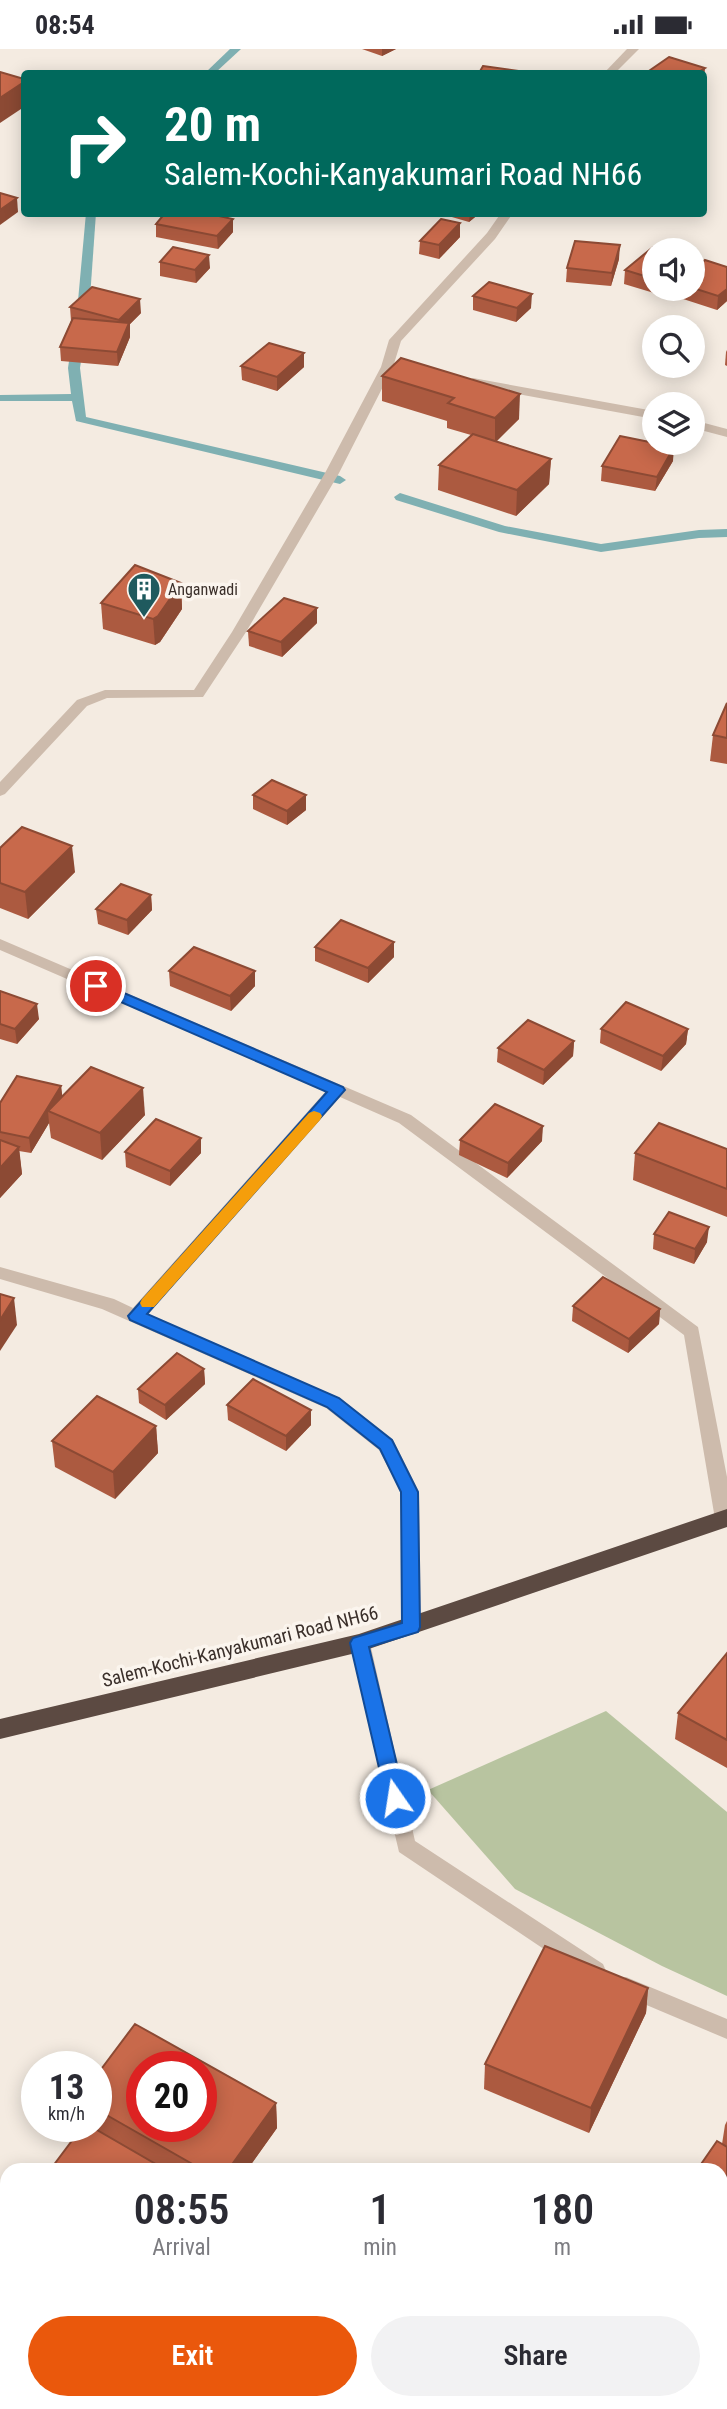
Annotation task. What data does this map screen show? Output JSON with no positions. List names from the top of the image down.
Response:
{
  "streets": {
    "highway": ["Salem-Kochi-Kanyakumari Road NH66"]
  },
  "places": {
    "building": ["Anganwadi"]
  },
  "page": {
    "status": "08:54",
    "turn": ["20 m", "Salem-Kochi-Kanyakumari Road NH66"],
    "speed": "13 km/h",
    "limit": "20",
    "eta": [
      "08:55",
      "Arrival",
      "1",
      "min",
      "180",
      "m"
    ],
    "buttons": ["Exit", "Share"]
  }
}
